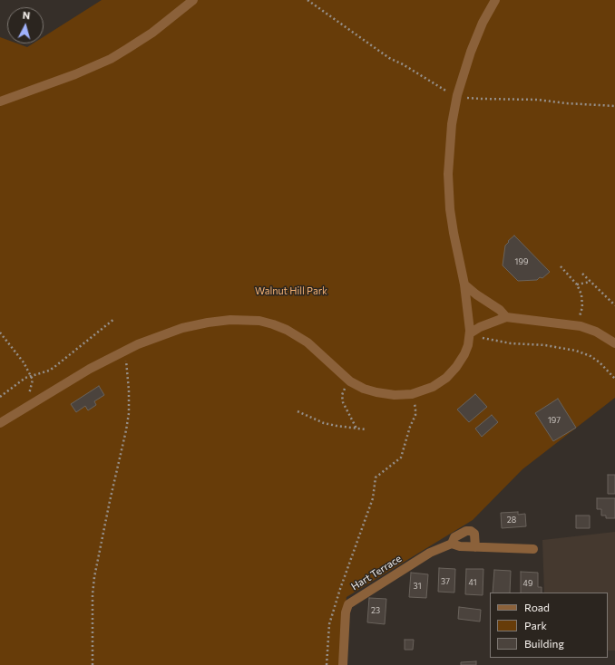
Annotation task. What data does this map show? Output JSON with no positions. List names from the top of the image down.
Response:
{
  "streets": {
    "street": ["Hart Terrace"]
  },
  "parks": ["Walnut Hill Park"],
  "house_numbers": [
    "199",
    "197",
    "28",
    "37",
    "41",
    "49",
    "31",
    "23"
  ],
  "legend": ["Road", "Park", "Building"],
  "north": "top"
}
